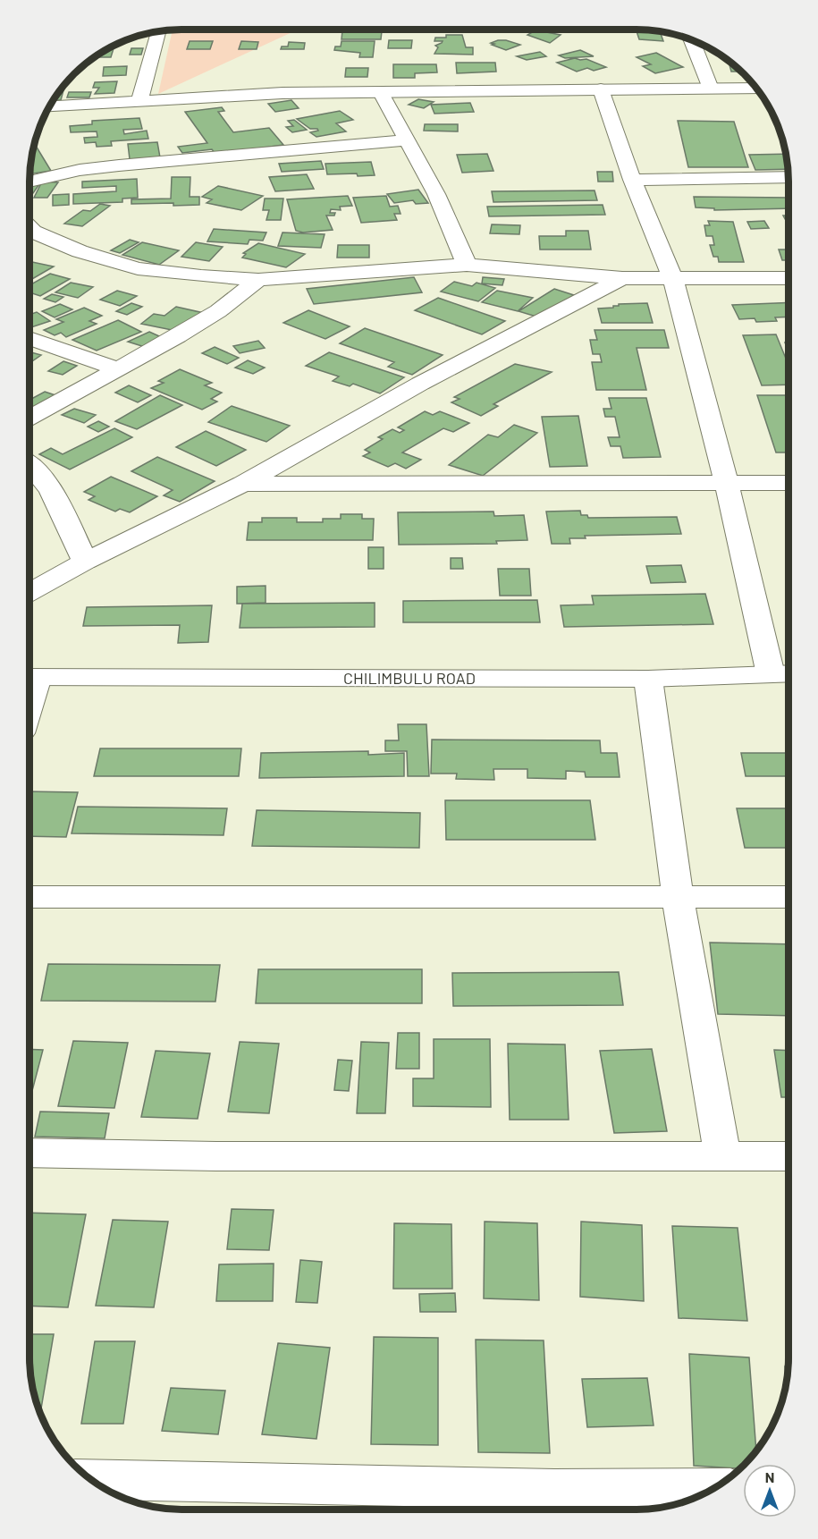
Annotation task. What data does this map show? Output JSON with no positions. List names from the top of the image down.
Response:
{
  "streets": {
    "street": ["CHILIMBULU ROAD"]
  },
  "north": "top"
}
